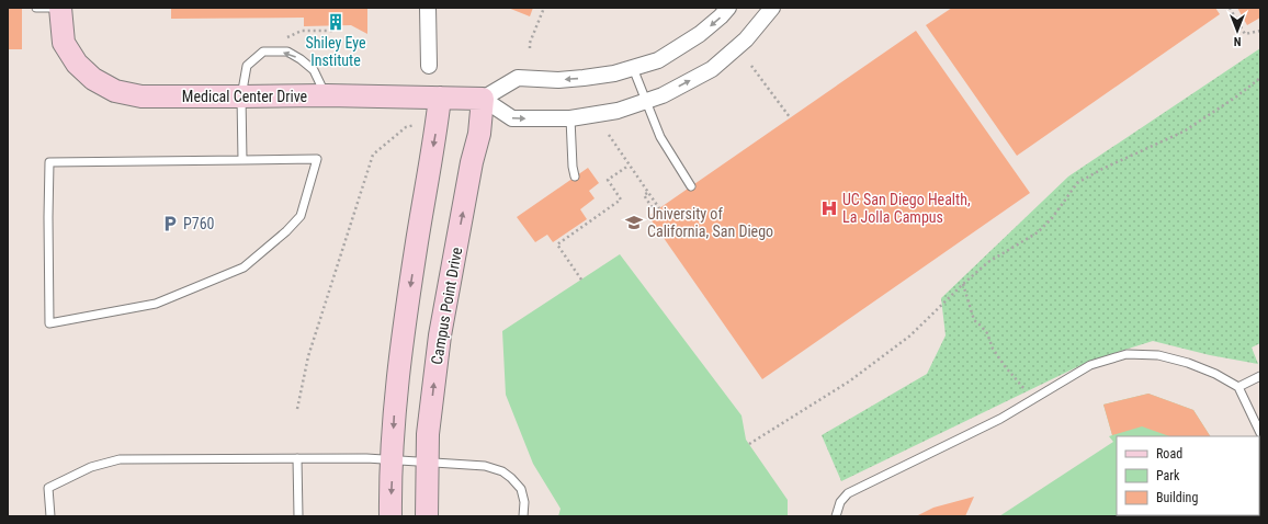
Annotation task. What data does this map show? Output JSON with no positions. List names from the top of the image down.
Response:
{
  "streets": {
    "street": ["Medical Center Drive", "Campus Point Drive"]
  },
  "crossings": [
    ["Medical Center Drive", "Campus Point Drive"]
  ],
  "places": {
    "building": ["Shiley Eye Institute"],
    "hospital": ["UC San Diego Health, La Jolla Campus"],
    "school or university": ["University of California, San Diego"],
    "parking": ["P760"]
  },
  "legend": ["Road", "Park", "Building"],
  "north": "bottom"
}
